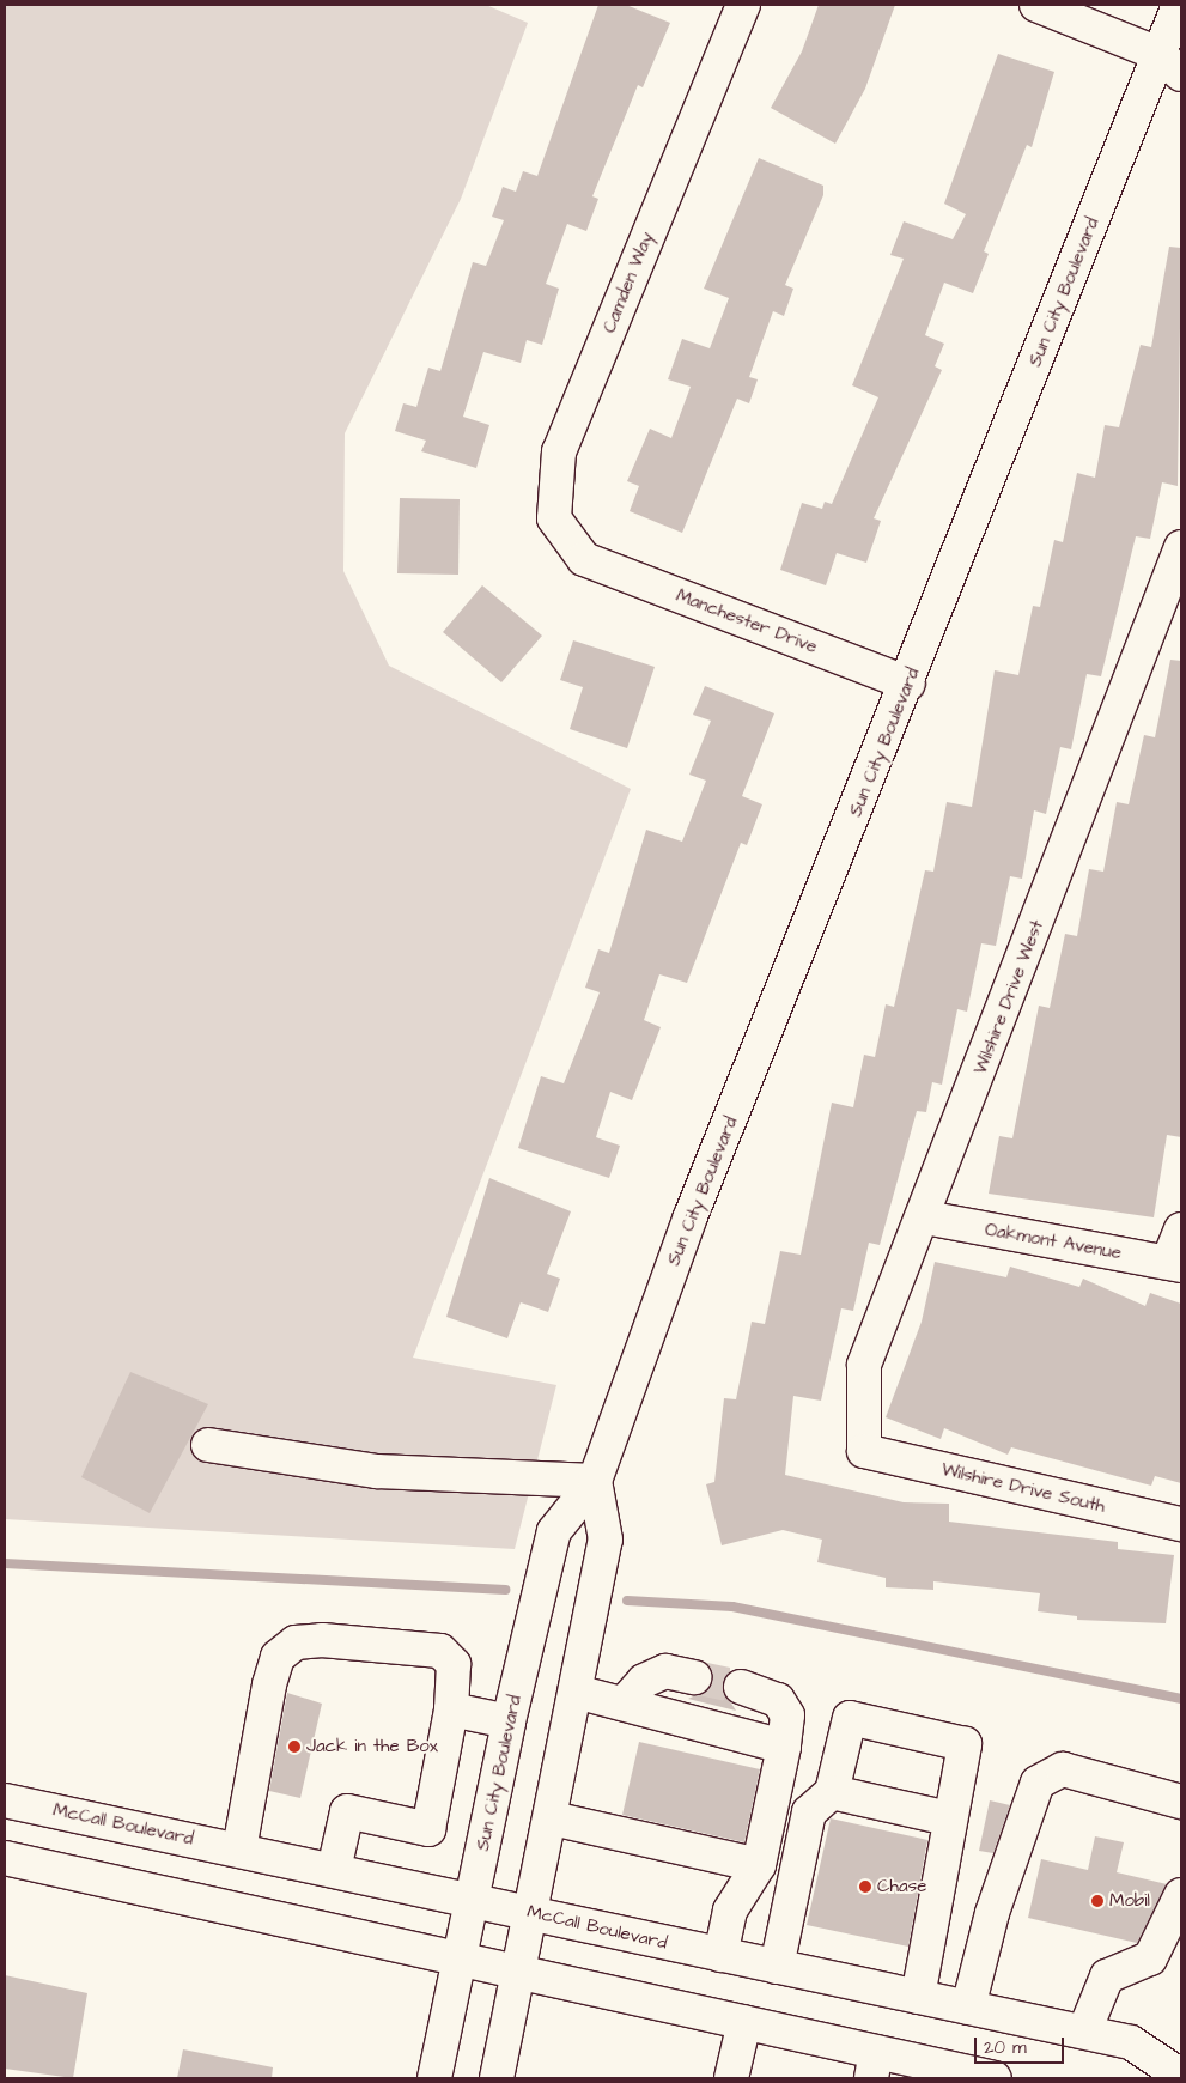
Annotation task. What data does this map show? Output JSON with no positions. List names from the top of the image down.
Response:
{
  "streets": {
    "street": [
      "Camden Way",
      "Sun City Boulevard",
      "Manchester Drive",
      "Wilshire Drive West",
      "Oakmont Avenue",
      "Wilshire Drive South",
      "McCall Boulevard"
    ]
  },
  "crossings": [
    ["Camden Way", "Manchester Drive"],
    ["Sun City Boulevard", "Manchester Drive"],
    ["Sun City Boulevard", "McCall Boulevard"],
    ["Wilshire Drive West", "Oakmont Avenue"],
    ["Wilshire Drive West", "Wilshire Drive South"]
  ],
  "places": ["Jack in the Box", "Chase", "Mobil"],
  "scale_bar": "20 m"
}
